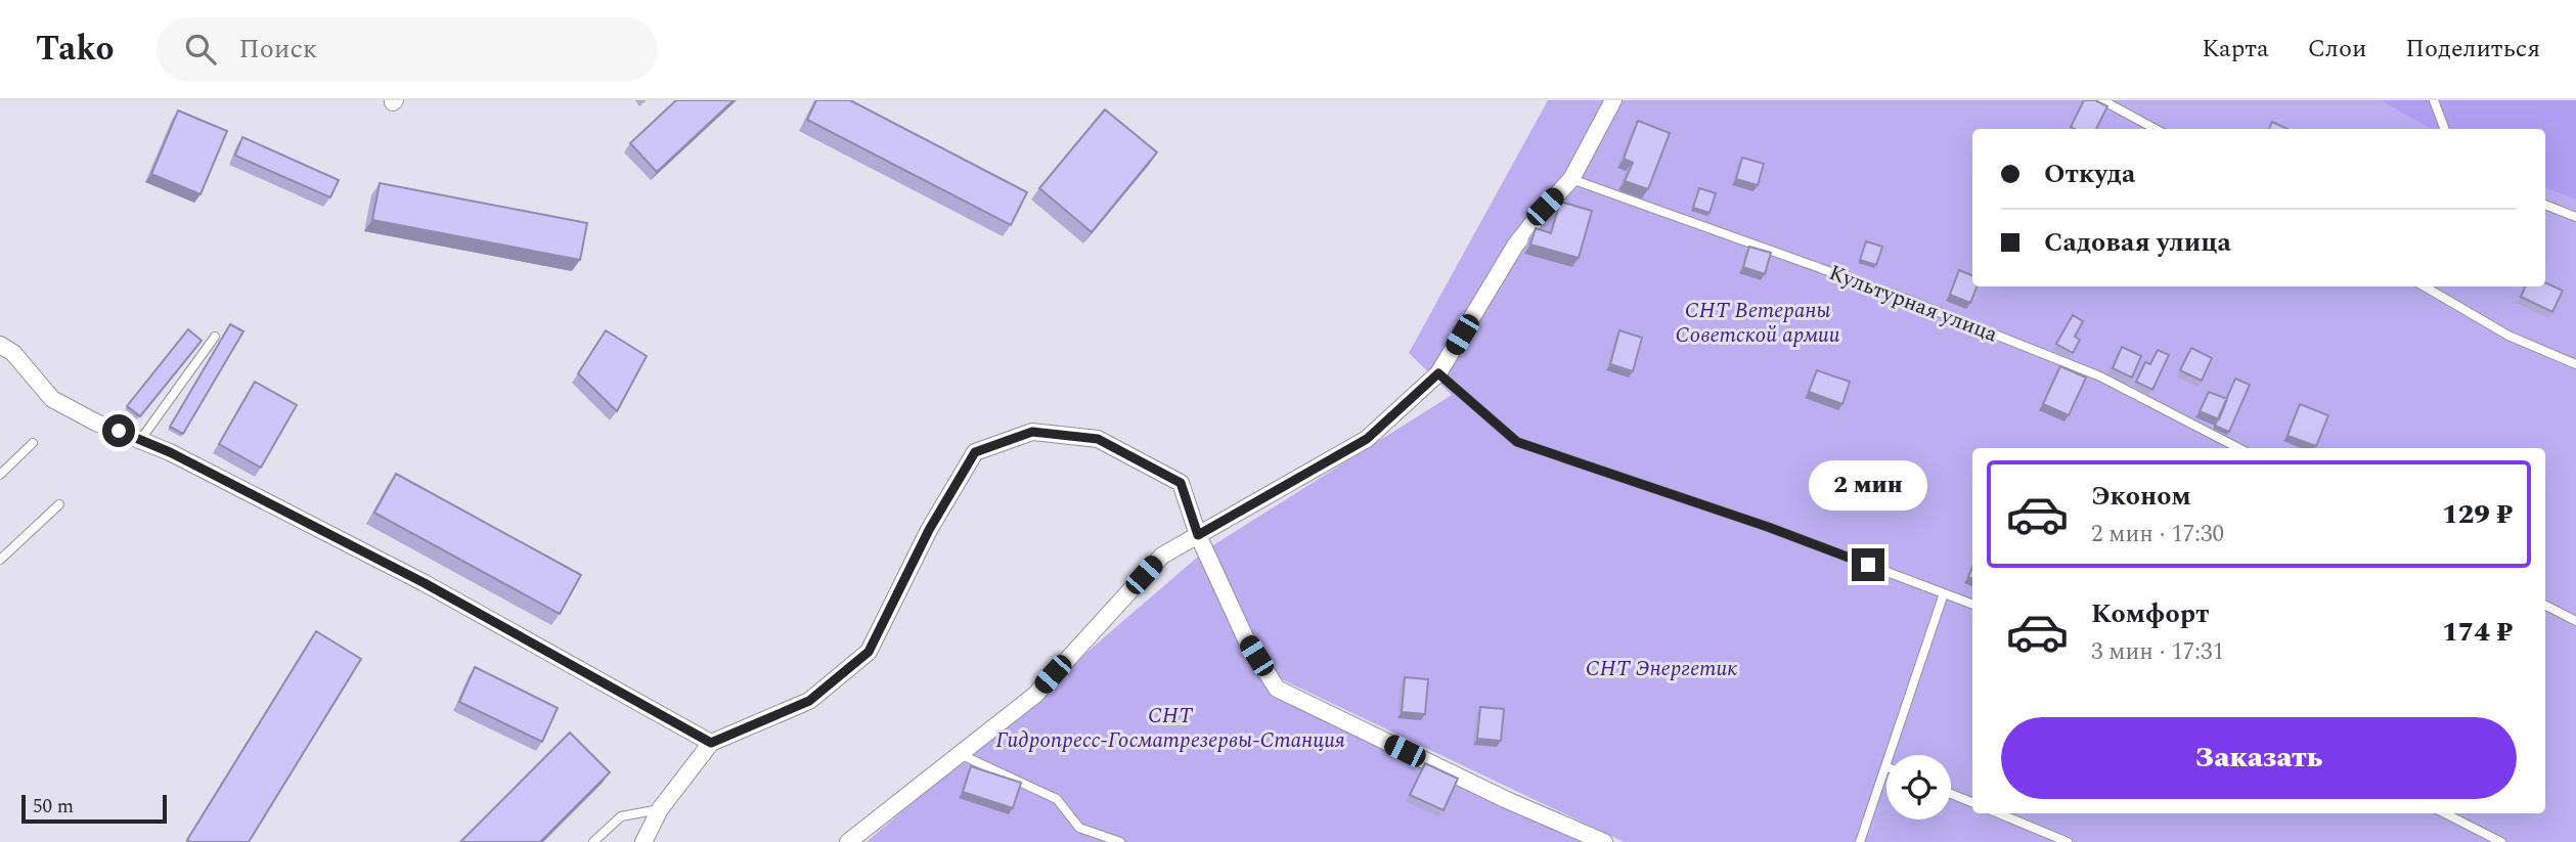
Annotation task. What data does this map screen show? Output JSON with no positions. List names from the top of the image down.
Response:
{
  "streets": {
    "lane": ["Культурная улица"]
  },
  "parks": ["СНТ Ветераны Советской армии", "СНТ Энергетик", "СНТ Гидропресс-Госматрезервы-Станция"],
  "scale_bar": "50 m",
  "page": {
    "header": "Tako",
    "search": "Поиск",
    "nav": ["Карта", "Слои", "Поделиться"],
    "banner": ["Откуда", "Садовая улица"],
    "bubble": "2 мин",
    "list": [
      {
        "name": "Эконом",
        "note": "2 мин · 17:30",
        "value": "129 ₽"
      },
      {
        "name": "Комфорт",
        "note": "3 мин · 17:31",
        "value": "174 ₽"
      }
    ],
    "buttons": "Заказать",
    "scale": "50 m"
  }
}
